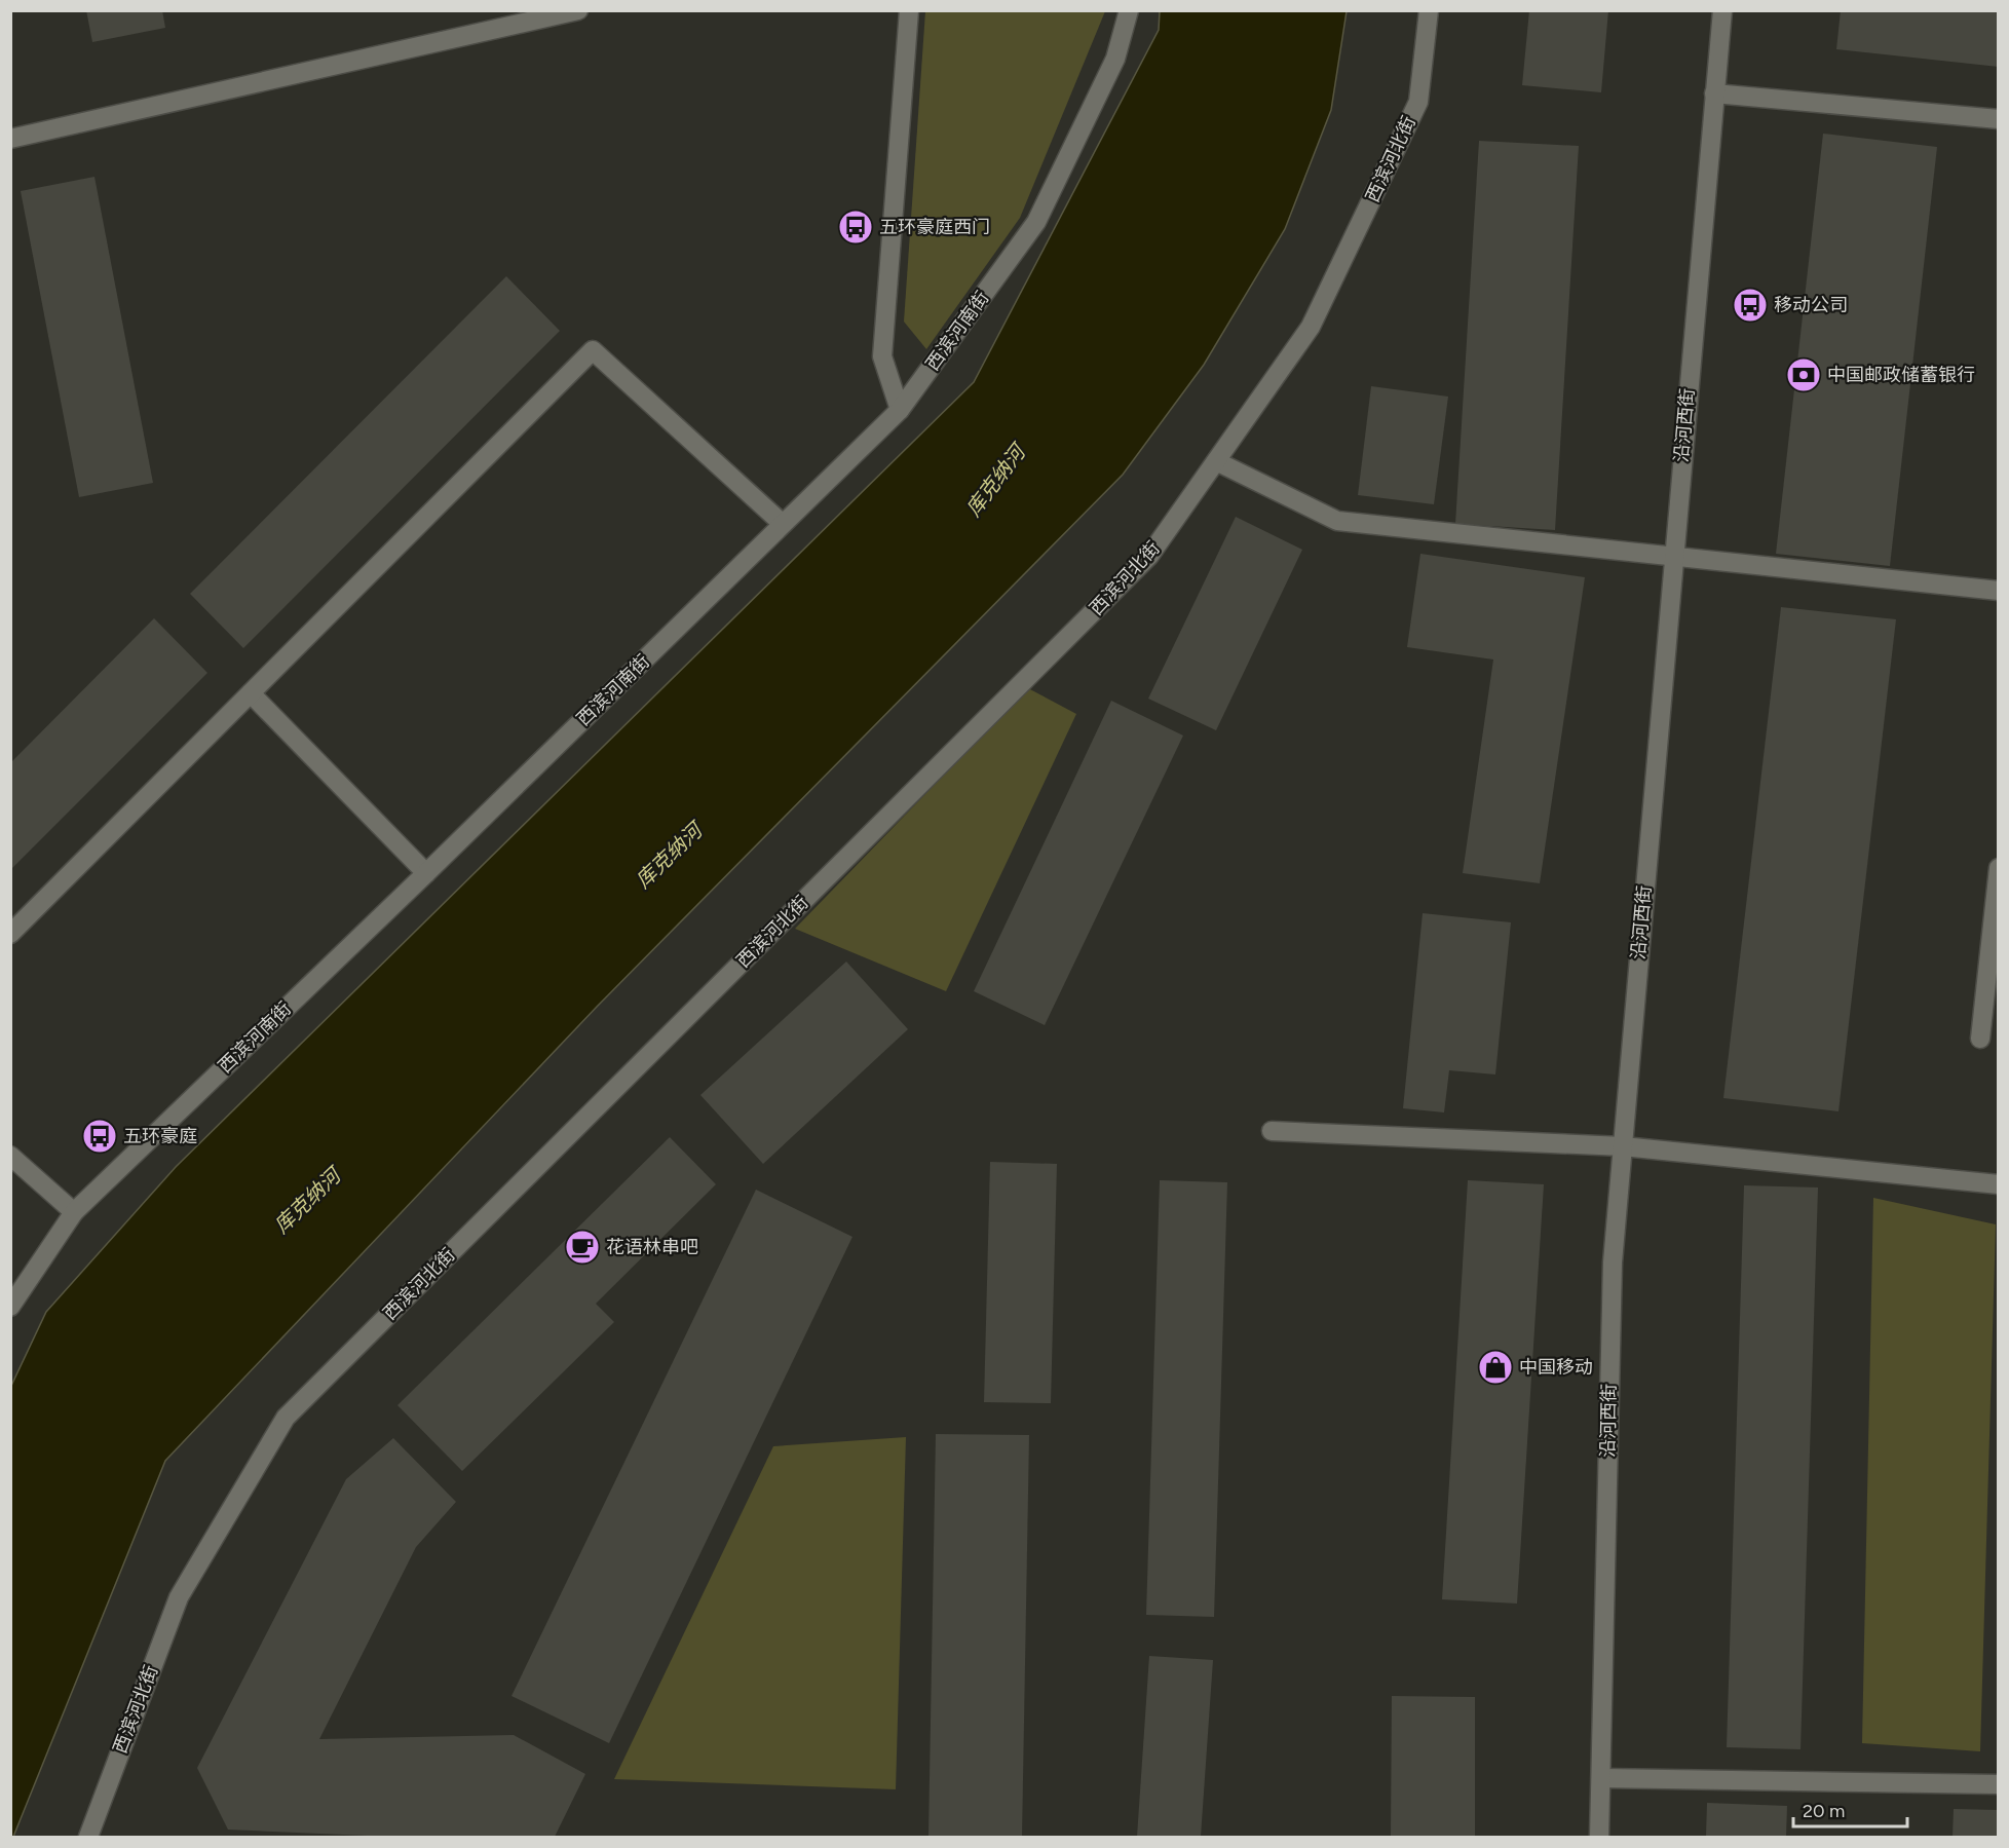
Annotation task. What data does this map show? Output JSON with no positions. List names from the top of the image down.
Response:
{
  "streets": {
    "street": ["西滨河北街", "西滨河南街", "沿河西街"]
  },
  "water": ["库克纳河"],
  "places": {
    "bus stop": ["五环豪庭西门", "移动公司", "五环豪庭"],
    "bank": ["中国邮政储蓄银行"],
    "cafe": ["花语林串吧"],
    "shop": ["中国移动"]
  },
  "scale_bar": "20 m"
}
